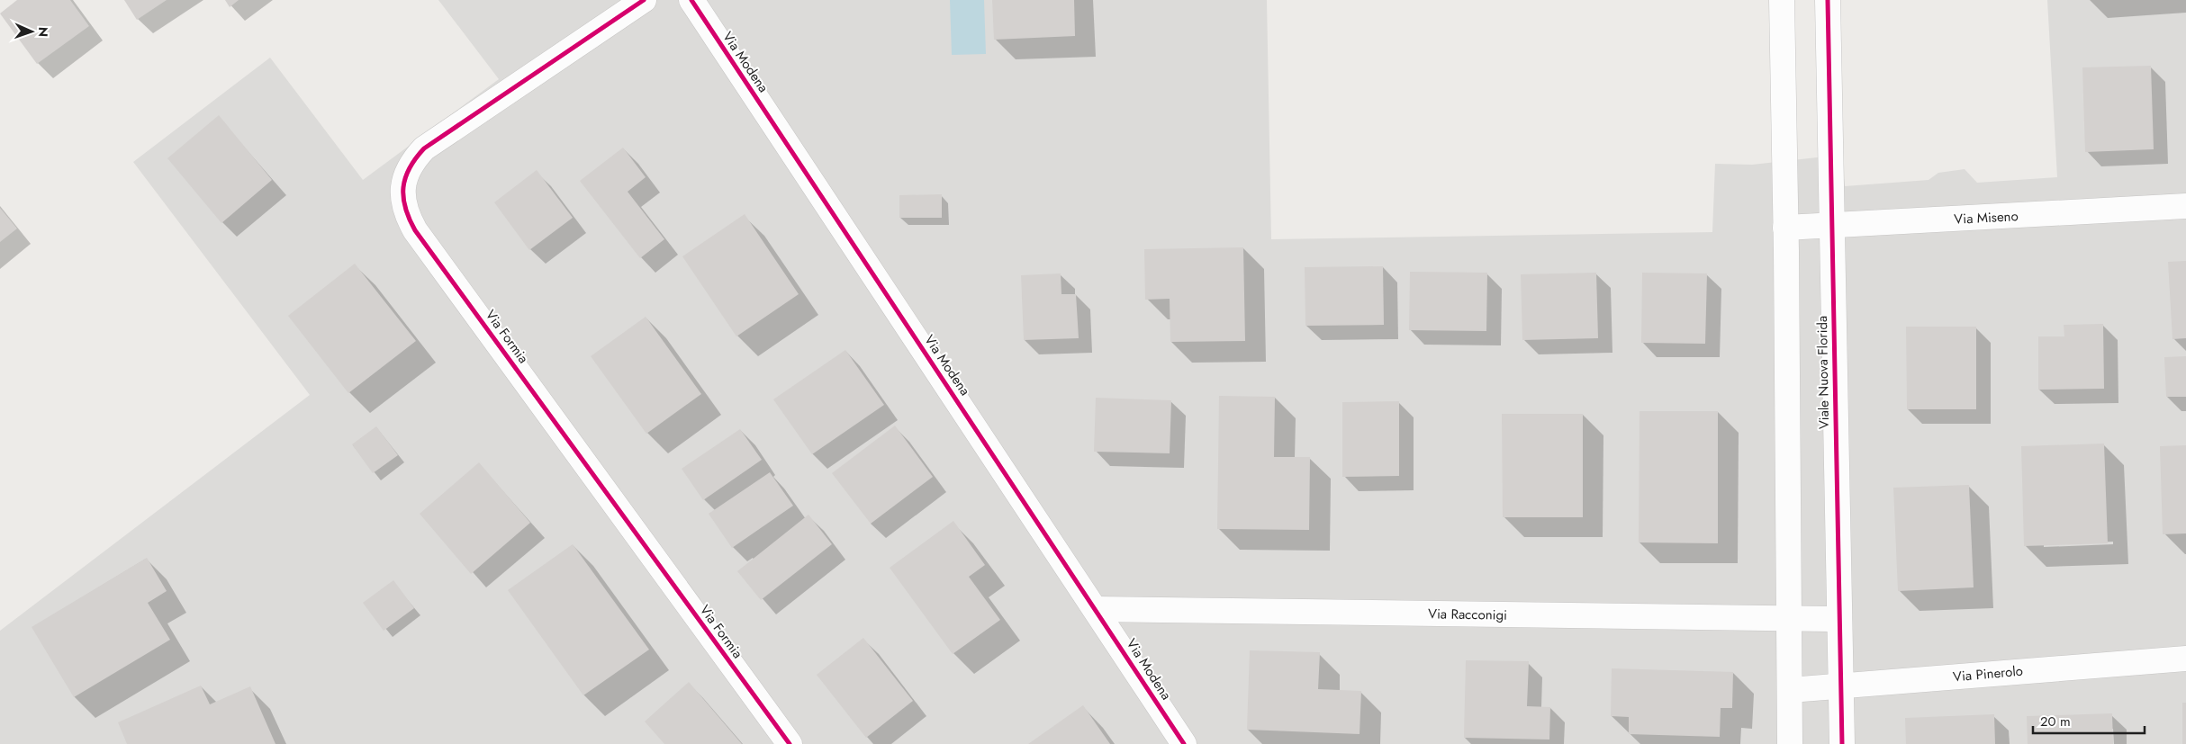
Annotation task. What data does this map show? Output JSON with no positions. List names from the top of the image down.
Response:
{
  "streets": {
    "street": [
      "Via Modena",
      "Via Miseno",
      "Via Formia",
      "Viale Nuova Florida",
      "Via Racconigi",
      "Via Pinerolo"
    ]
  },
  "crossings": [
    ["Via Modena", "Via Racconigi"],
    ["Via Miseno", "Viale Nuova Florida"],
    ["Viale Nuova Florida", "Via Racconigi"],
    ["Viale Nuova Florida", "Via Pinerolo"]
  ],
  "scale_bar": "20 m",
  "north": "right"
}
